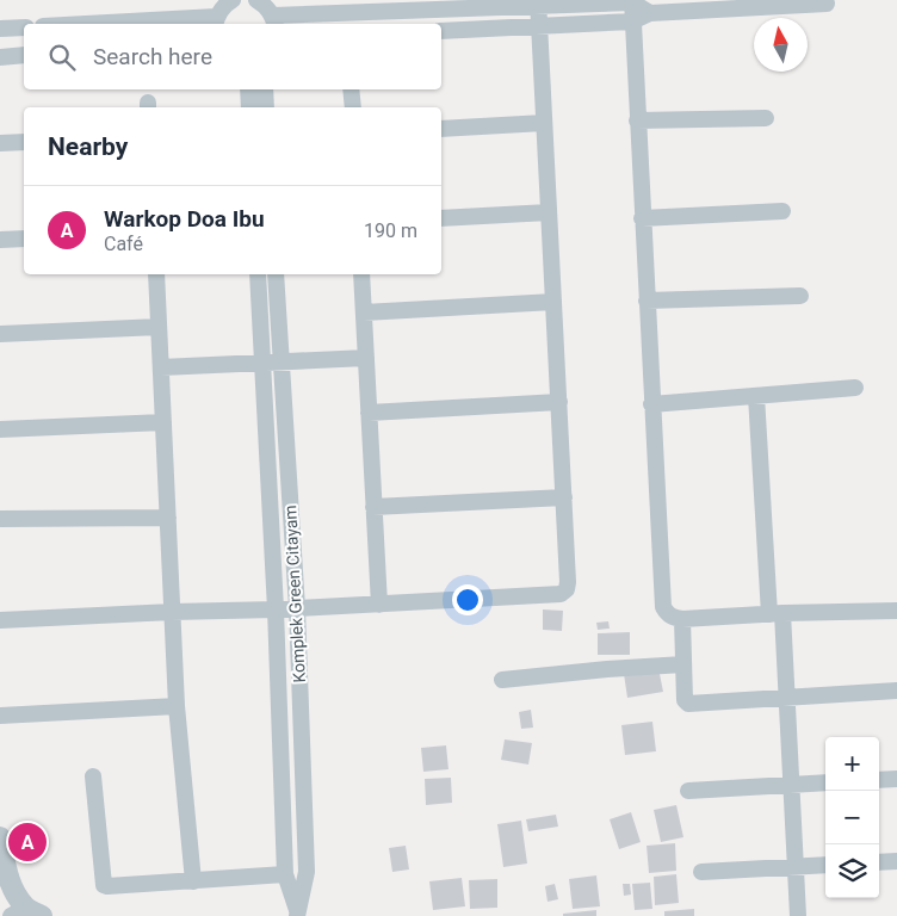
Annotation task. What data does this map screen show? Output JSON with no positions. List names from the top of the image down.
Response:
{
  "streets": {
    "street": ["Komplek Green Citayam"]
  },
  "north": "top",
  "page": {
    "search": "Search here",
    "heading": "Nearby",
    "list": [
      {
        "mark": "A",
        "name": "Warkop Doa Ibu",
        "note": "Café",
        "value": "190 m"
      }
    ],
    "map_buttons": ["+", "−"],
    "pins": "A"
  }
}
